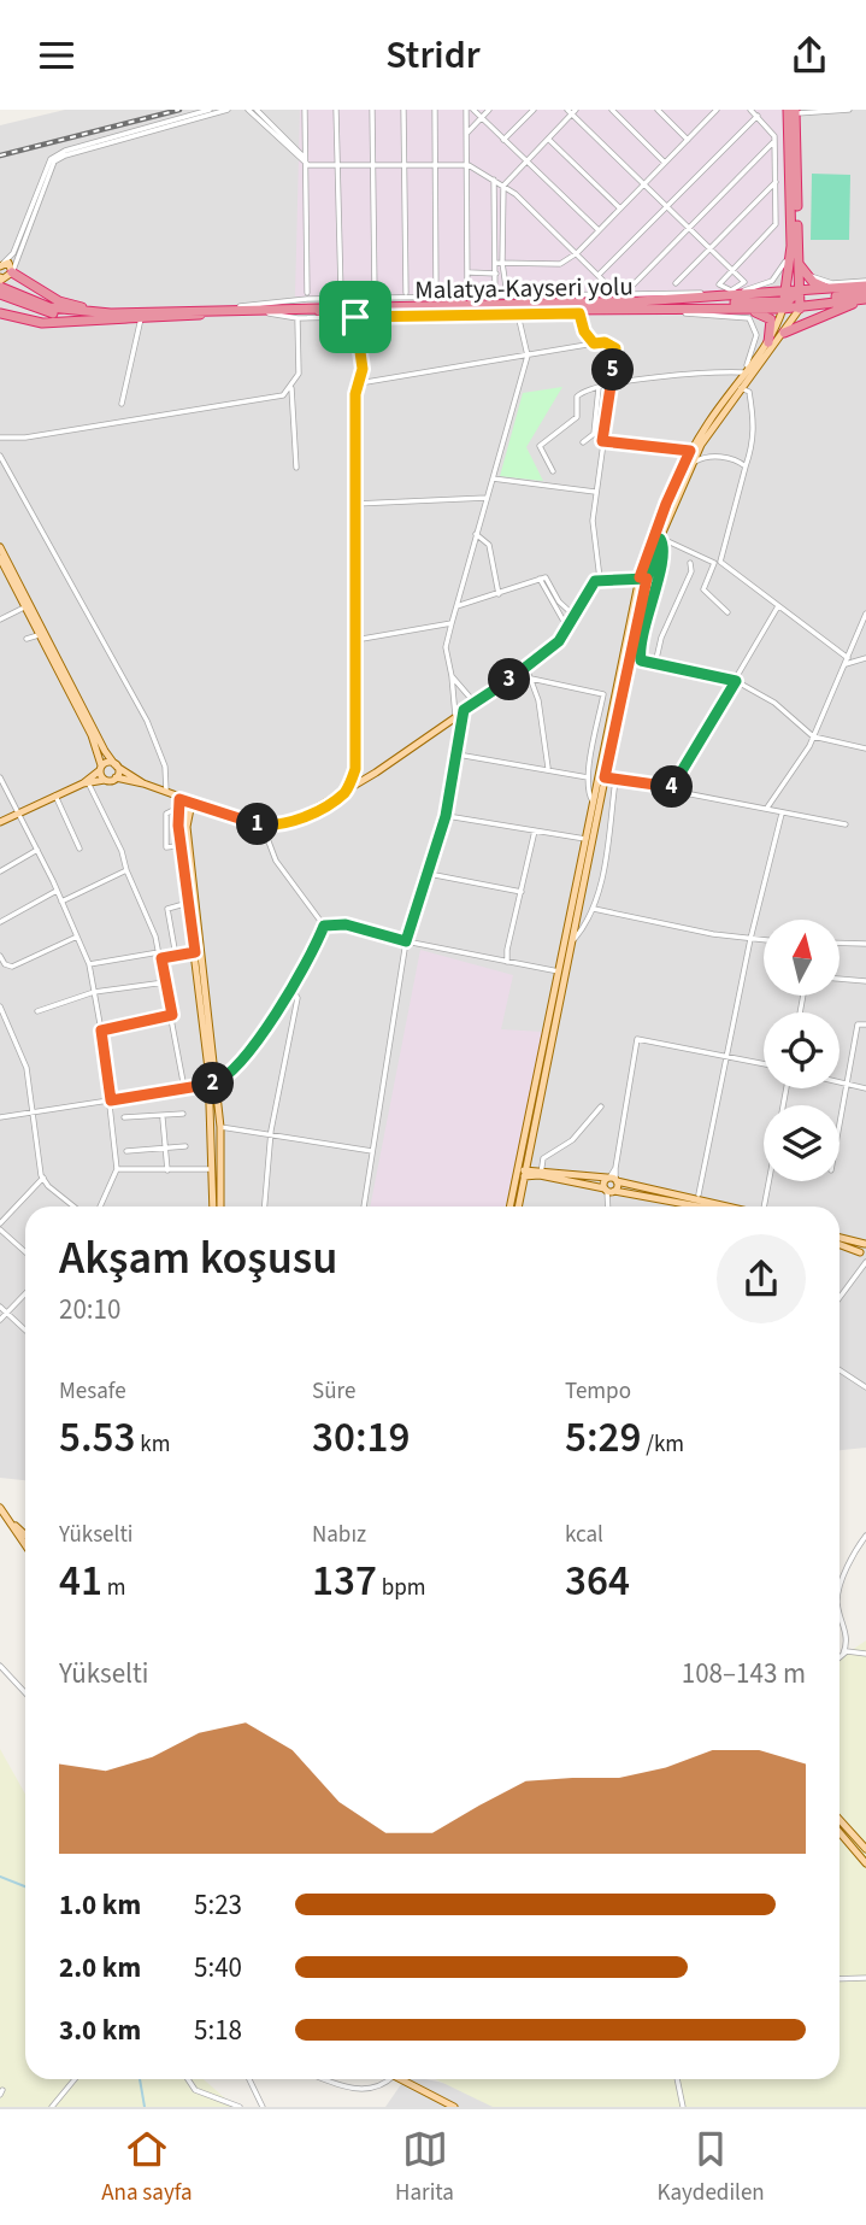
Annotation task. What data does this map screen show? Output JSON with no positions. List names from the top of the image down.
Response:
{
  "streets": {
    "highway": ["Malatya-Kayseri yolu"]
  },
  "north": "top",
  "page": {
    "header": "Stridr",
    "pins": [
      "5",
      "3",
      "4",
      "1",
      "2"
    ],
    "heading": ["Akşam koşusu", "20:10"],
    "stats": [
      ["Mesafe", "5.53 km"],
      ["Süre", "30:19"],
      ["Tempo", "5:29 /km"],
      ["Yükselti", "41 m"],
      ["Nabız", "137 bpm"],
      ["kcal", "364"]
    ],
    "chart": ["Yükselti", "108–143 m"],
    "list": [
      {
        "name": "1.0 km",
        "note": "5:23"
      },
      {
        "name": "2.0 km",
        "note": "5:40"
      },
      {
        "name": "3.0 km",
        "note": "5:18"
      }
    ],
    "tabs": ["Ana sayfa", "Harita", "Kaydedilen"]
  }
}
